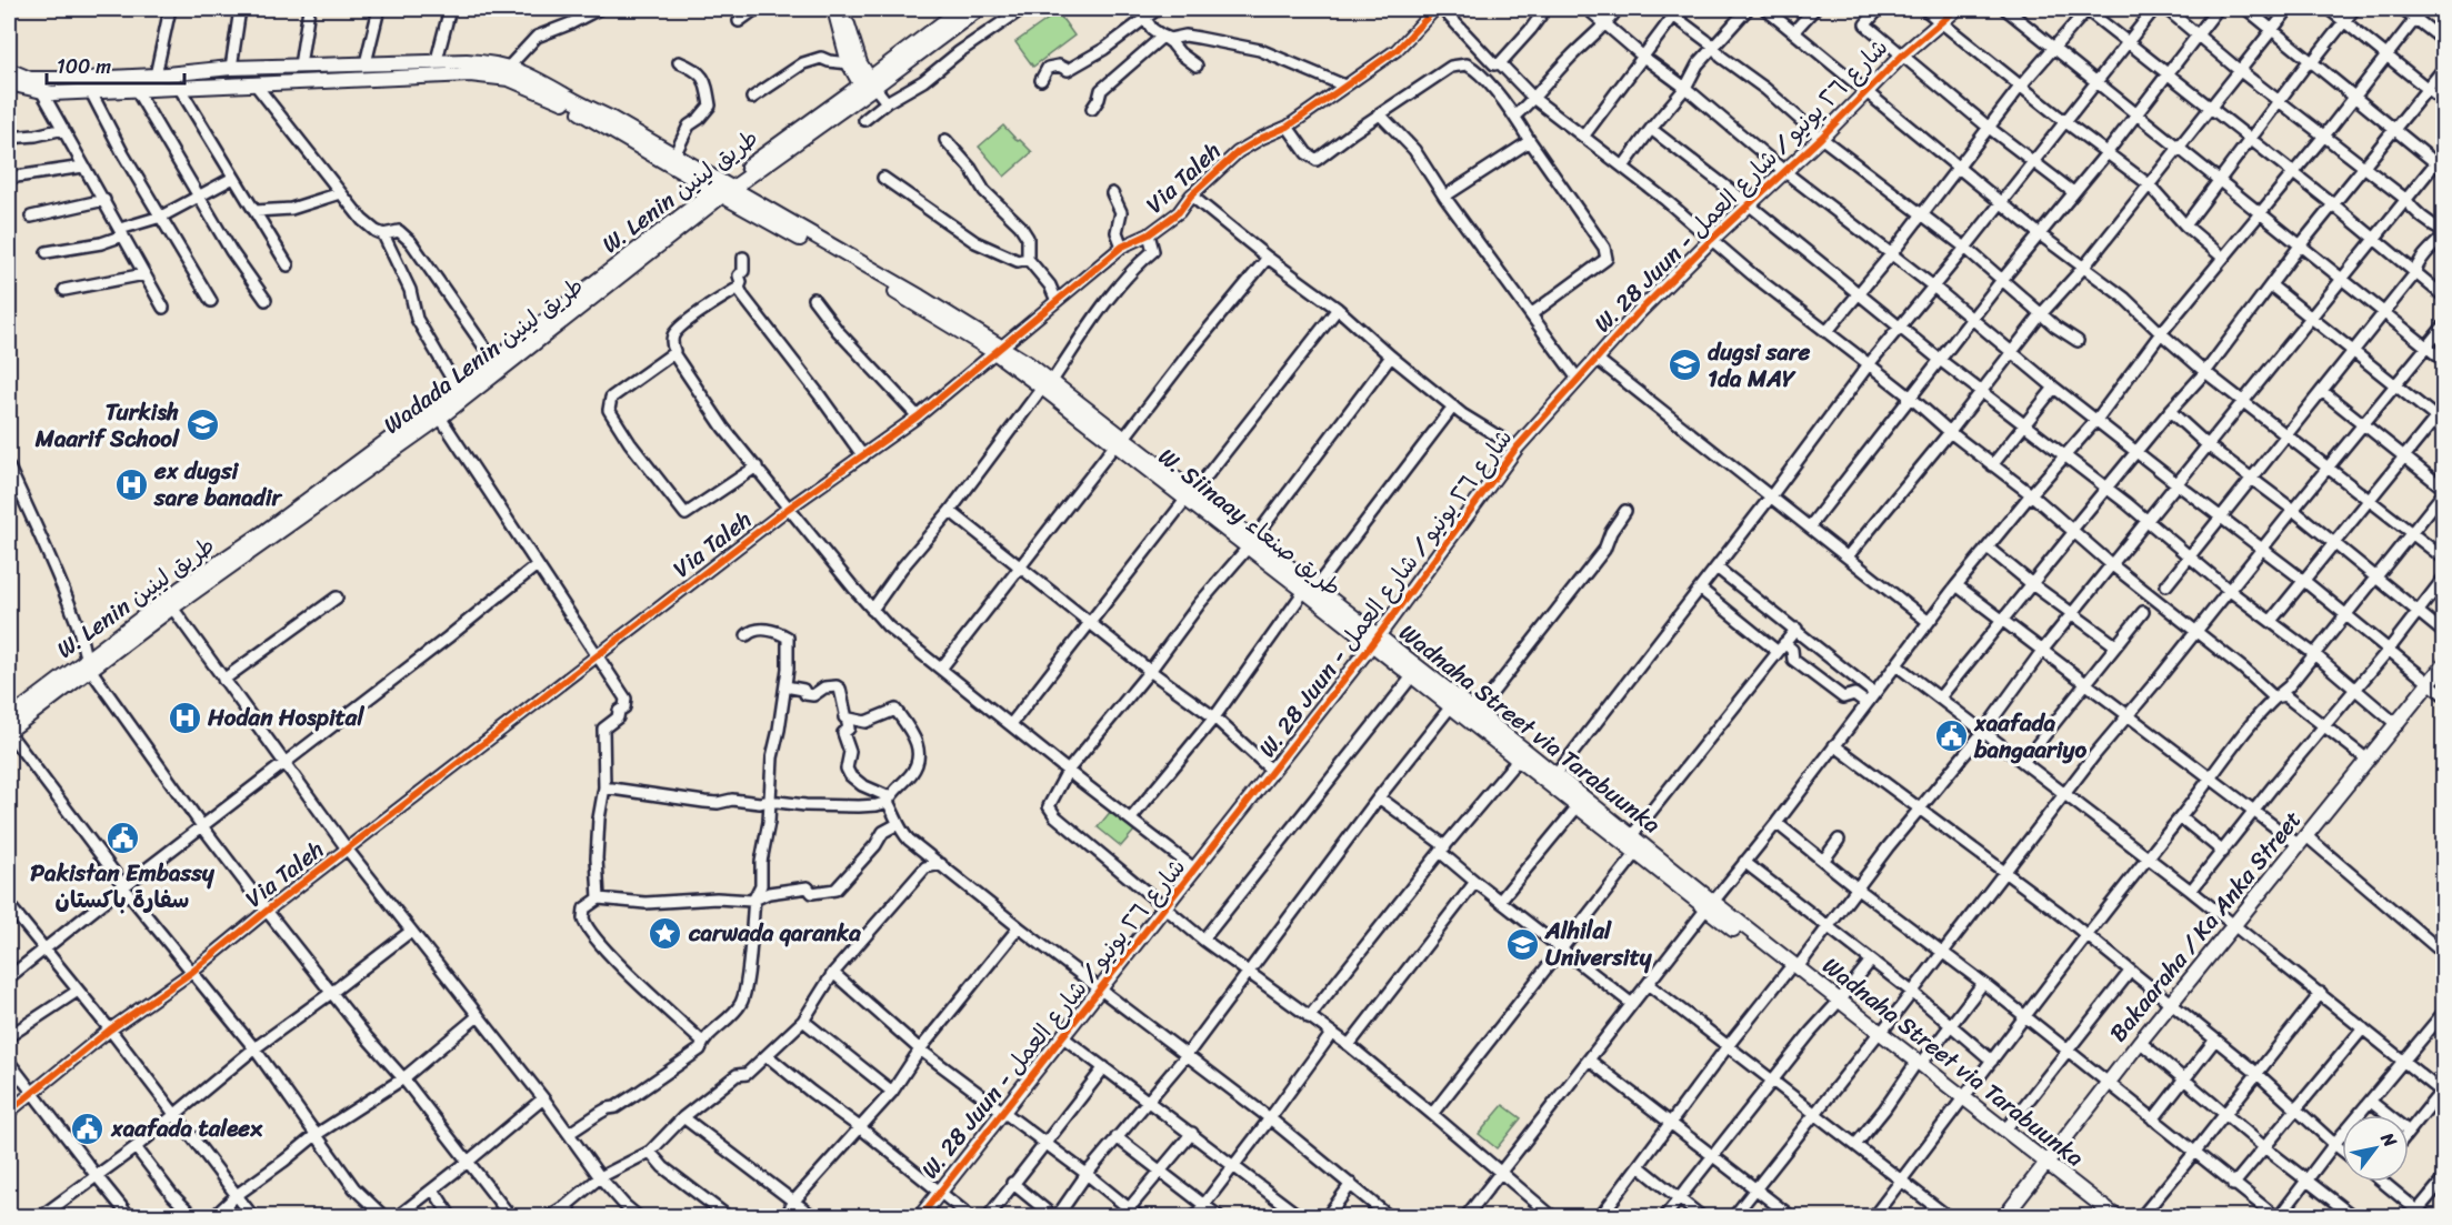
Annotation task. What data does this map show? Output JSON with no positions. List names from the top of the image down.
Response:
{
  "streets": {
    "main road": [
      "W. 28 Juun - شارع ٢٦ يونيو / شارع العمل",
      "W. Lenin طريق لينين",
      "Wadada Lenin طريق لينين",
      "W. Siinaay طريق صنعاء",
      "Wadnaha Street via Tarabuunka",
      "Bakaaraha / Ka Anka Street"
    ],
    "street": ["Via Taleh"]
  },
  "crossings": [
    ["Via Taleh", "W. Siinaay طريق صنعاء"],
    ["W. 28 Juun - شارع ٢٦ يونيو / شارع العمل", "W. Siinaay طريق صنعاء"],
    ["W. 28 Juun - شارع ٢٦ يونيو / شارع العمل", "Wadnaha Street via Tarabuunka"],
    ["W. Lenin طريق لينين", "Wadada Lenin طريق لينين"],
    ["W. Lenin طريق لينين", "W. Siinaay طريق صنعاء"],
    ["Wadada Lenin طريق لينين", "W. Siinaay طريق صنعاء"],
    ["W. Siinaay طريق صنعاء", "Wadnaha Street via Tarabuunka"],
    ["W. Siinaay طريق صنعاء", "Bakaaraha / Ka Anka Street"],
    ["Wadnaha Street via Tarabuunka", "Bakaaraha / Ka Anka Street"]
  ],
  "places": {
    "school or university": ["dugsi sare 1da MAY", "Turkish Maarif School", "Alhilal University"],
    "hospital": ["ex dugsi sare banadir", "Hodan Hospital"],
    "public building": ["xaafada bangaariyo", "Pakistan Embassy سفارة باكستان", "xaafada taleex"],
    "place": ["carwada qaranka"]
  },
  "scale_bar": "100 m",
  "north": "top right"
}
